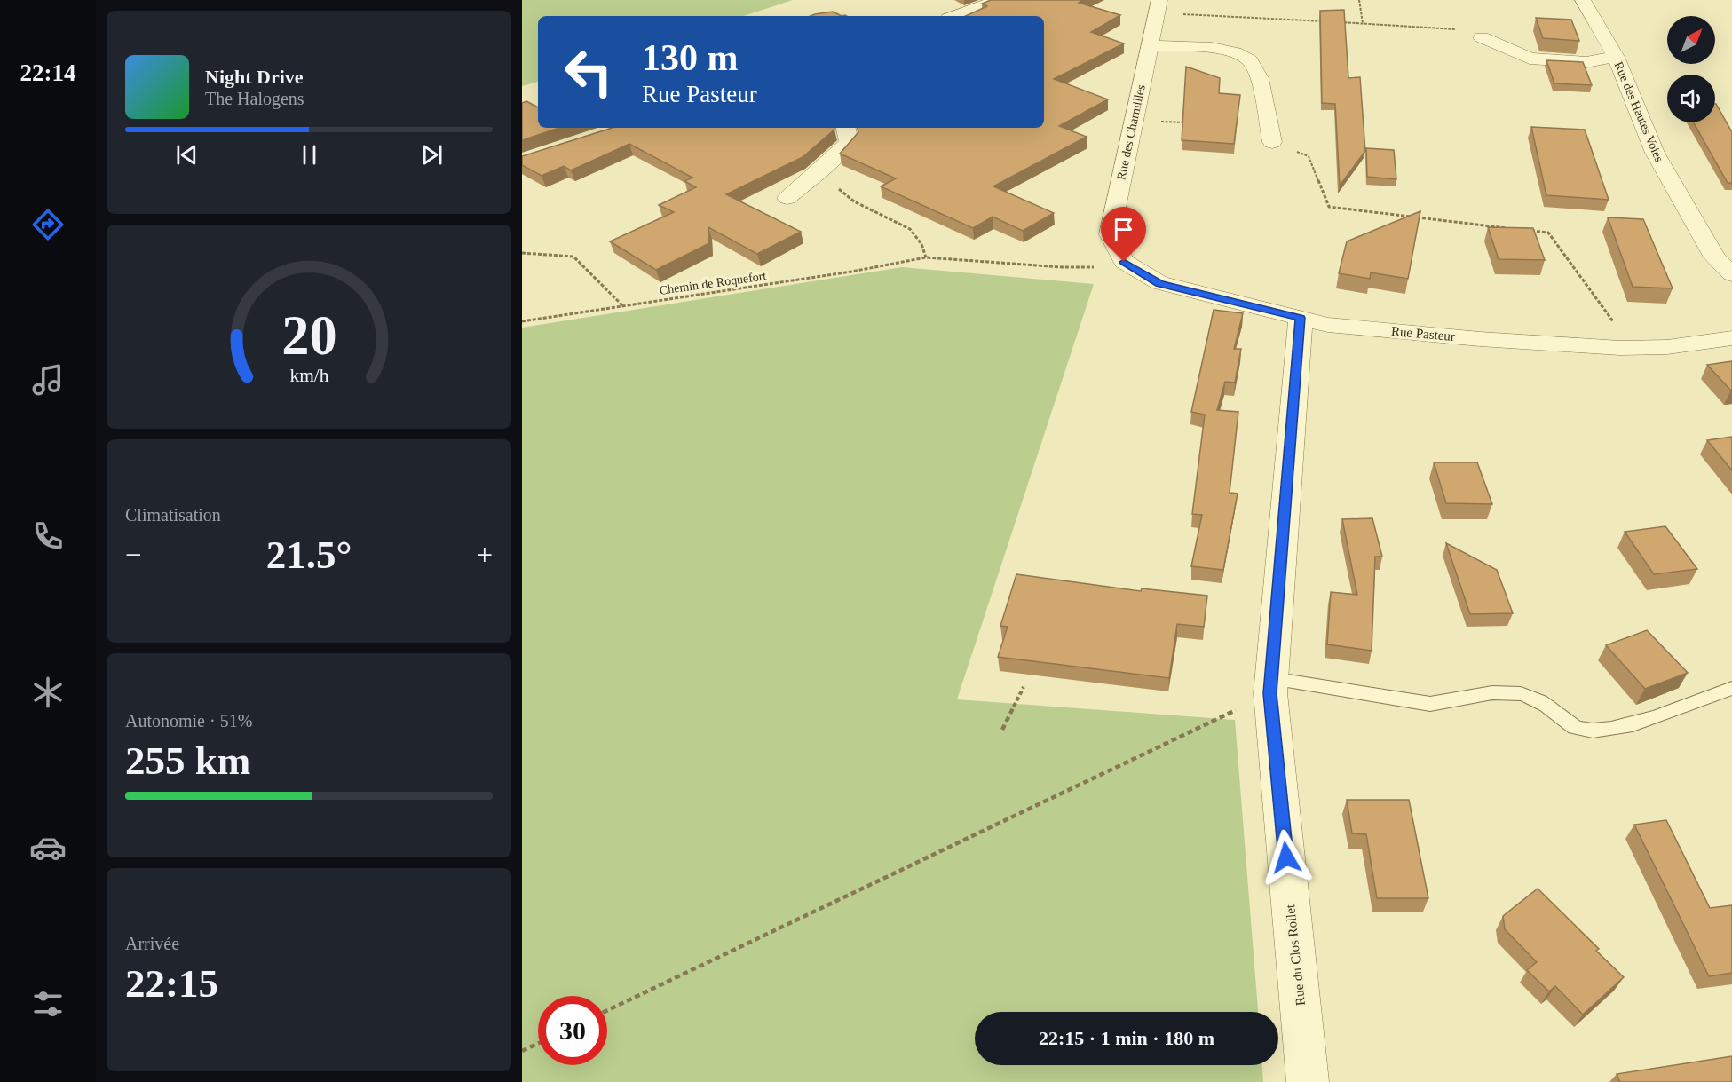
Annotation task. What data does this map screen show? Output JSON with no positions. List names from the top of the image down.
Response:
{
  "streets": {
    "street": [
      "Rue des Hautes Voies",
      "Rue des Charmilles",
      "Rue Pasteur",
      "Rue du Clos Rollet"
    ],
    "path": ["Chemin de Roquefort"]
  },
  "crossings": [
    ["Rue des Charmilles", "Chemin de Roquefort"],
    ["Rue des Charmilles", "Rue Pasteur"],
    ["Chemin de Roquefort", "Rue Pasteur"],
    ["Rue Pasteur", "Rue du Clos Rollet"]
  ],
  "north": "top right",
  "page": {
    "tabs": "22:14",
    "turn": ["130 m", "Rue Pasteur"],
    "song": ["Night Drive", "The Halogens"],
    "tile": [
      "Climatisation",
      ["Autonomie · 51%", "255 km"],
      ["Arrivée", "22:15"]
    ],
    "heat": ["−", "21.5°", "+"],
    "limit": "30",
    "trip": "22:15 · 1 min · 180 m",
    "gauge": ["20", "km/h"]
  }
}
